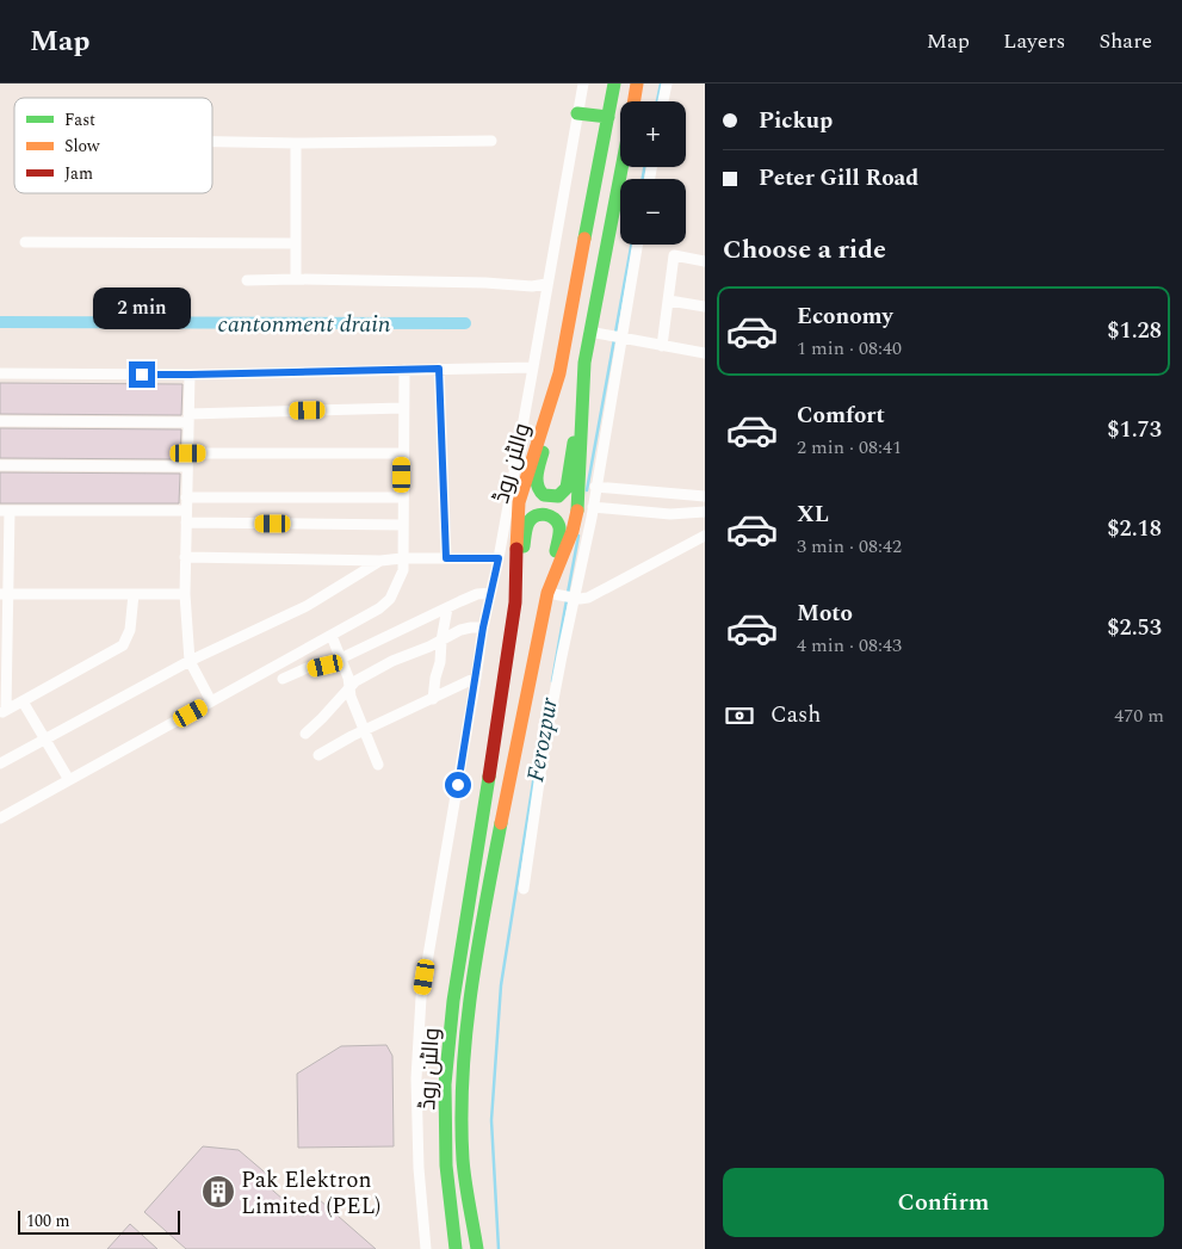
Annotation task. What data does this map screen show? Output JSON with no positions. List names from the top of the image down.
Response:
{
  "streets": {
    "main road": ["والٹن روڈ"]
  },
  "water": ["cantonment drain", "Ferozpur"],
  "places": {
    "building": ["Pak Elektron Limited (PEL)"]
  },
  "legend": ["Fast", "Slow", "Jam"],
  "scale_bar": "100 m",
  "page": {
    "header": "Map",
    "nav": ["Map", "Layers", "Share"],
    "banner": ["Pickup", "Peter Gill Road"],
    "map_buttons": ["+", "−"],
    "heading": "Choose a ride",
    "list": [
      {
        "name": "Economy",
        "note": "1 min · 08:40",
        "value": "$1.28"
      },
      {
        "name": "Comfort",
        "note": "2 min · 08:41",
        "value": "$1.73"
      },
      {
        "name": "XL",
        "note": "3 min · 08:42",
        "value": "$2.18"
      },
      {
        "name": "Moto",
        "note": "4 min · 08:43",
        "value": "$2.53"
      }
    ],
    "bubble": "2 min",
    "pay": ["Cash", "470 m"],
    "buttons": "Confirm",
    "scale": "100 m"
  }
}
